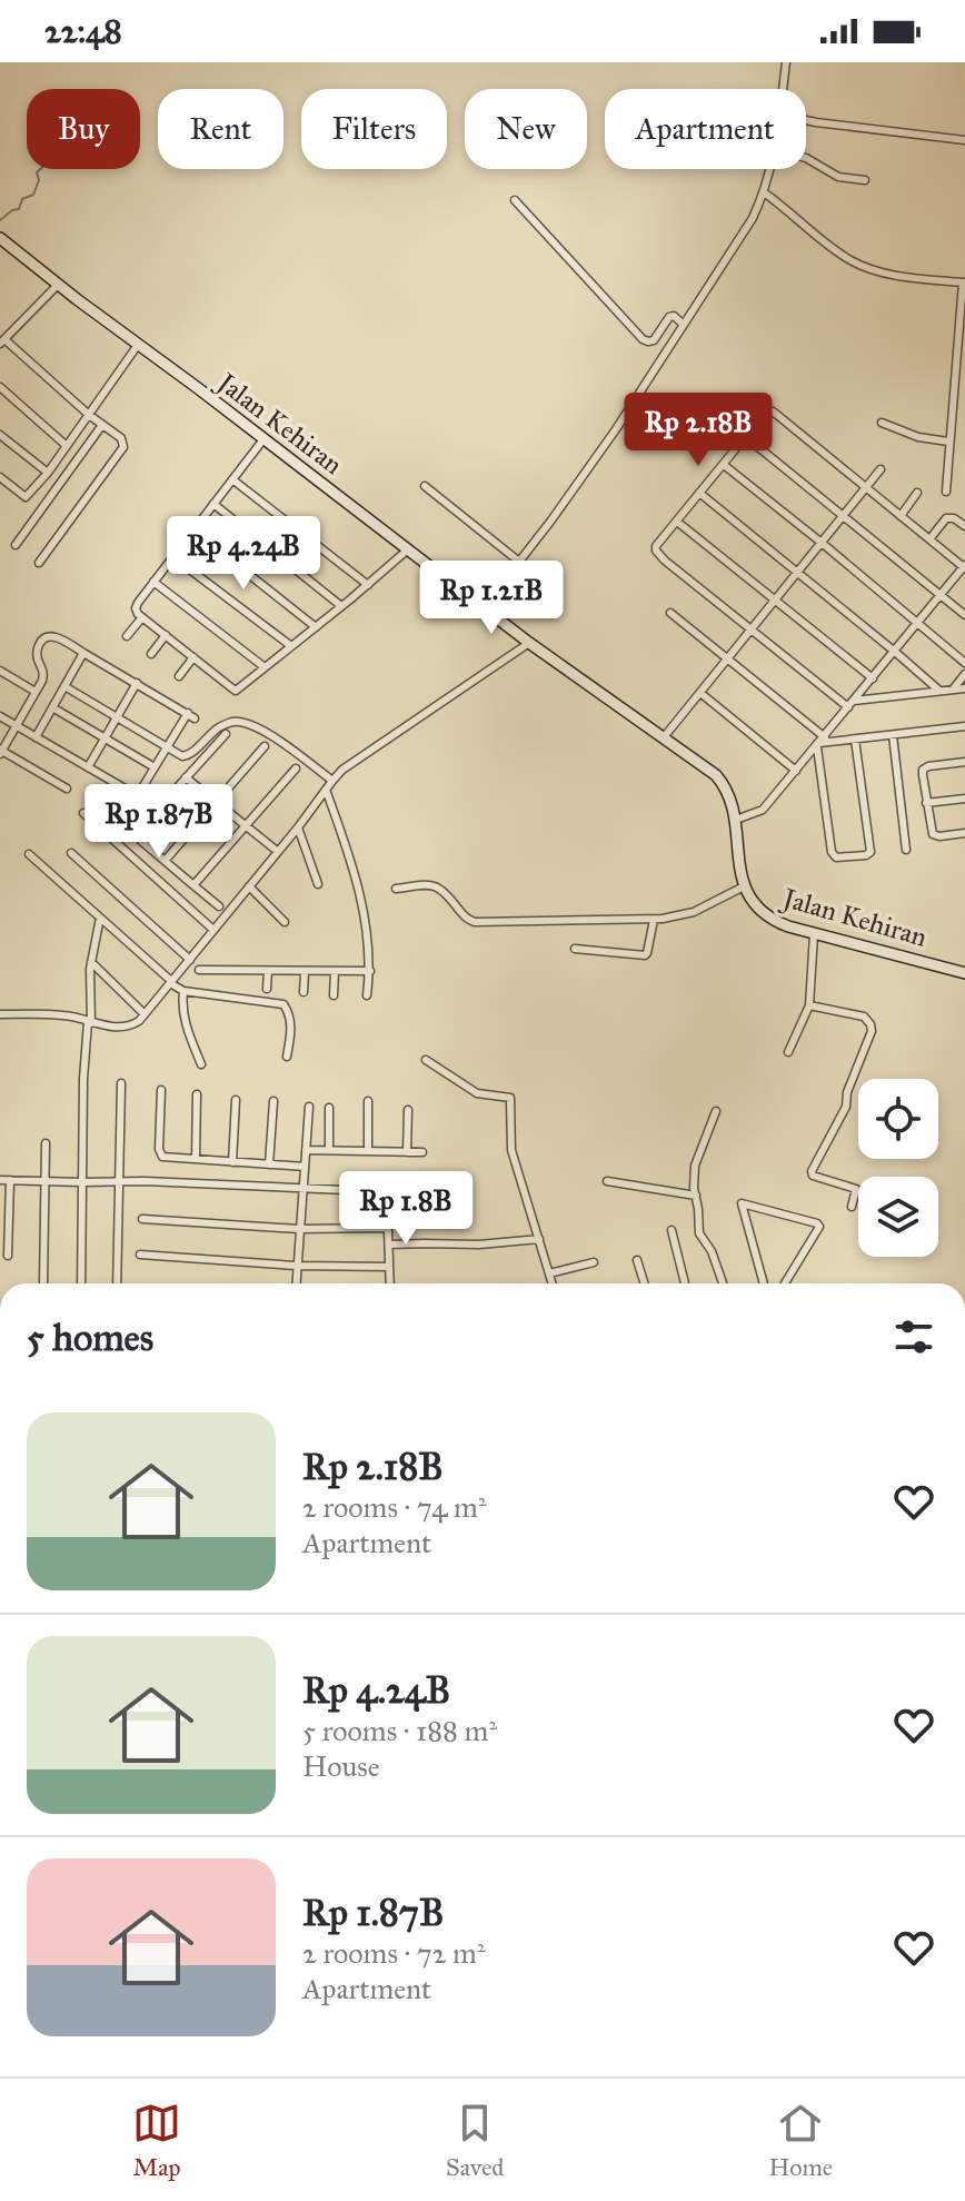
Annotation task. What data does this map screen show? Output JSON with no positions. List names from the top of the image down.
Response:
{
  "streets": {
    "street": ["Jalan Kehiran"]
  },
  "page": {
    "status": "22:48",
    "chip": [
      "Buy",
      "Rent",
      "Filters",
      "New",
      "Apartment"
    ],
    "price": [
      "Rp 2.18B",
      "Rp 4.24B",
      "Rp 1.21B",
      "Rp 1.87B",
      "Rp 1.8B"
    ],
    "heading": "5 homes",
    "list": [
      {
        "name": "Rp 2.18B",
        "note": "2 rooms · 74 m² · Apartment"
      },
      {
        "name": "Rp 4.24B",
        "note": "5 rooms · 188 m² · House"
      },
      {
        "name": "Rp 1.87B",
        "note": "2 rooms · 72 m² · Apartment"
      }
    ],
    "tabs": ["Map", "Saved", "Home"]
  }
}
